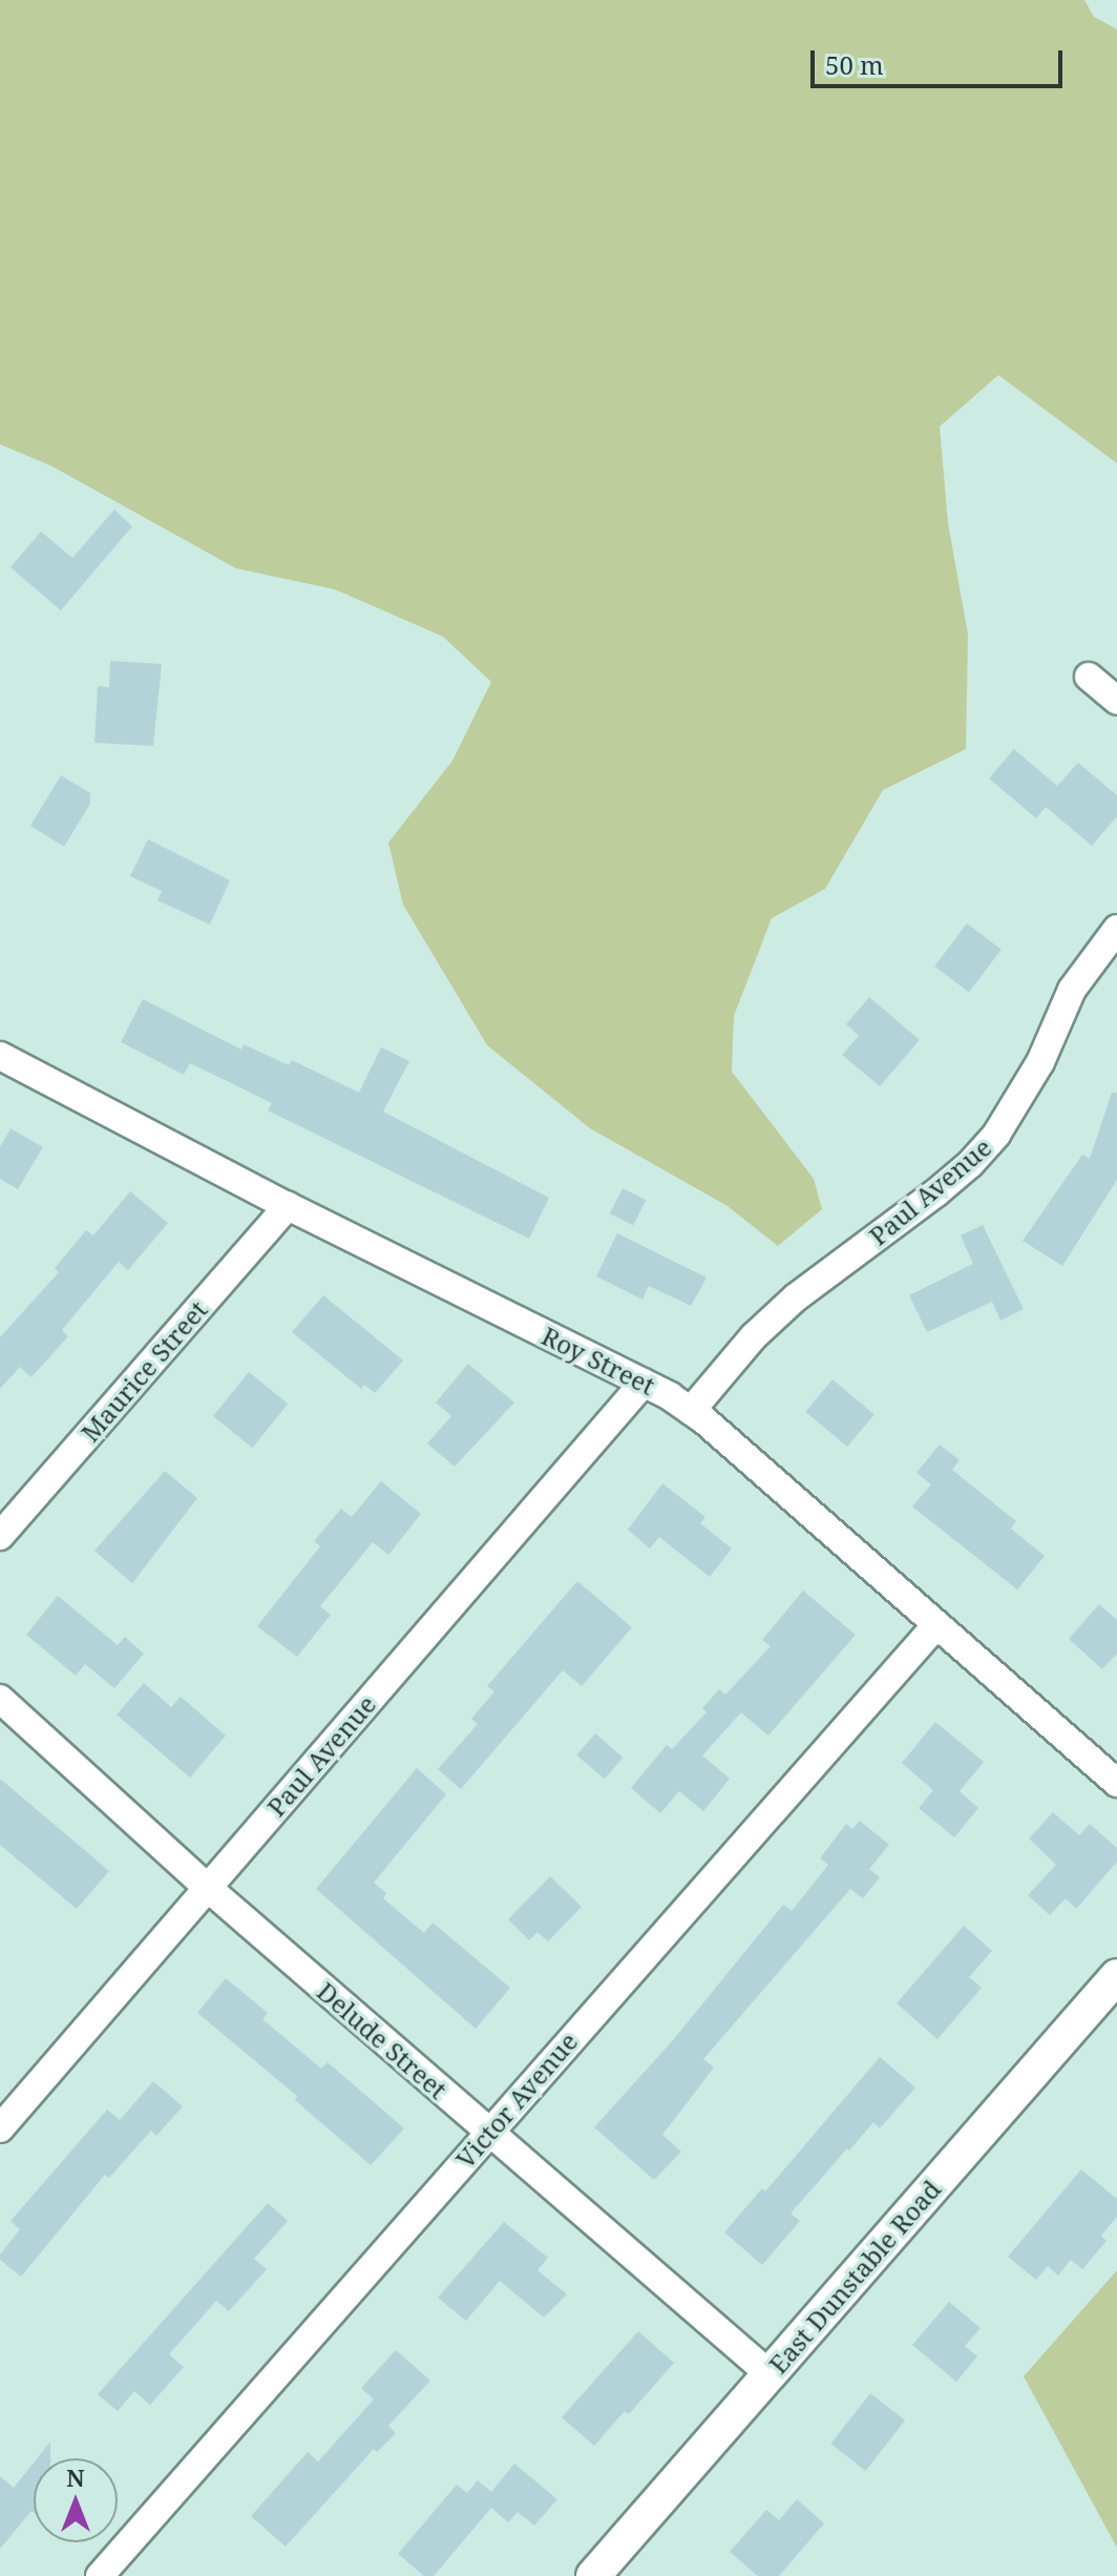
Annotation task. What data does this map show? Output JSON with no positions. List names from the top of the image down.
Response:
{
  "streets": {
    "street": [
      "Paul Avenue",
      "Roy Street",
      "Maurice Street",
      "Delude Street",
      "Victor Avenue",
      "East Dunstable Road"
    ]
  },
  "crossings": [
    ["Paul Avenue", "Roy Street"],
    ["Paul Avenue", "Delude Street"],
    ["Roy Street", "Maurice Street"],
    ["Roy Street", "Victor Avenue"],
    ["Delude Street", "Victor Avenue"],
    ["Delude Street", "East Dunstable Road"]
  ],
  "scale_bar": "50 m",
  "north": "top"
}
